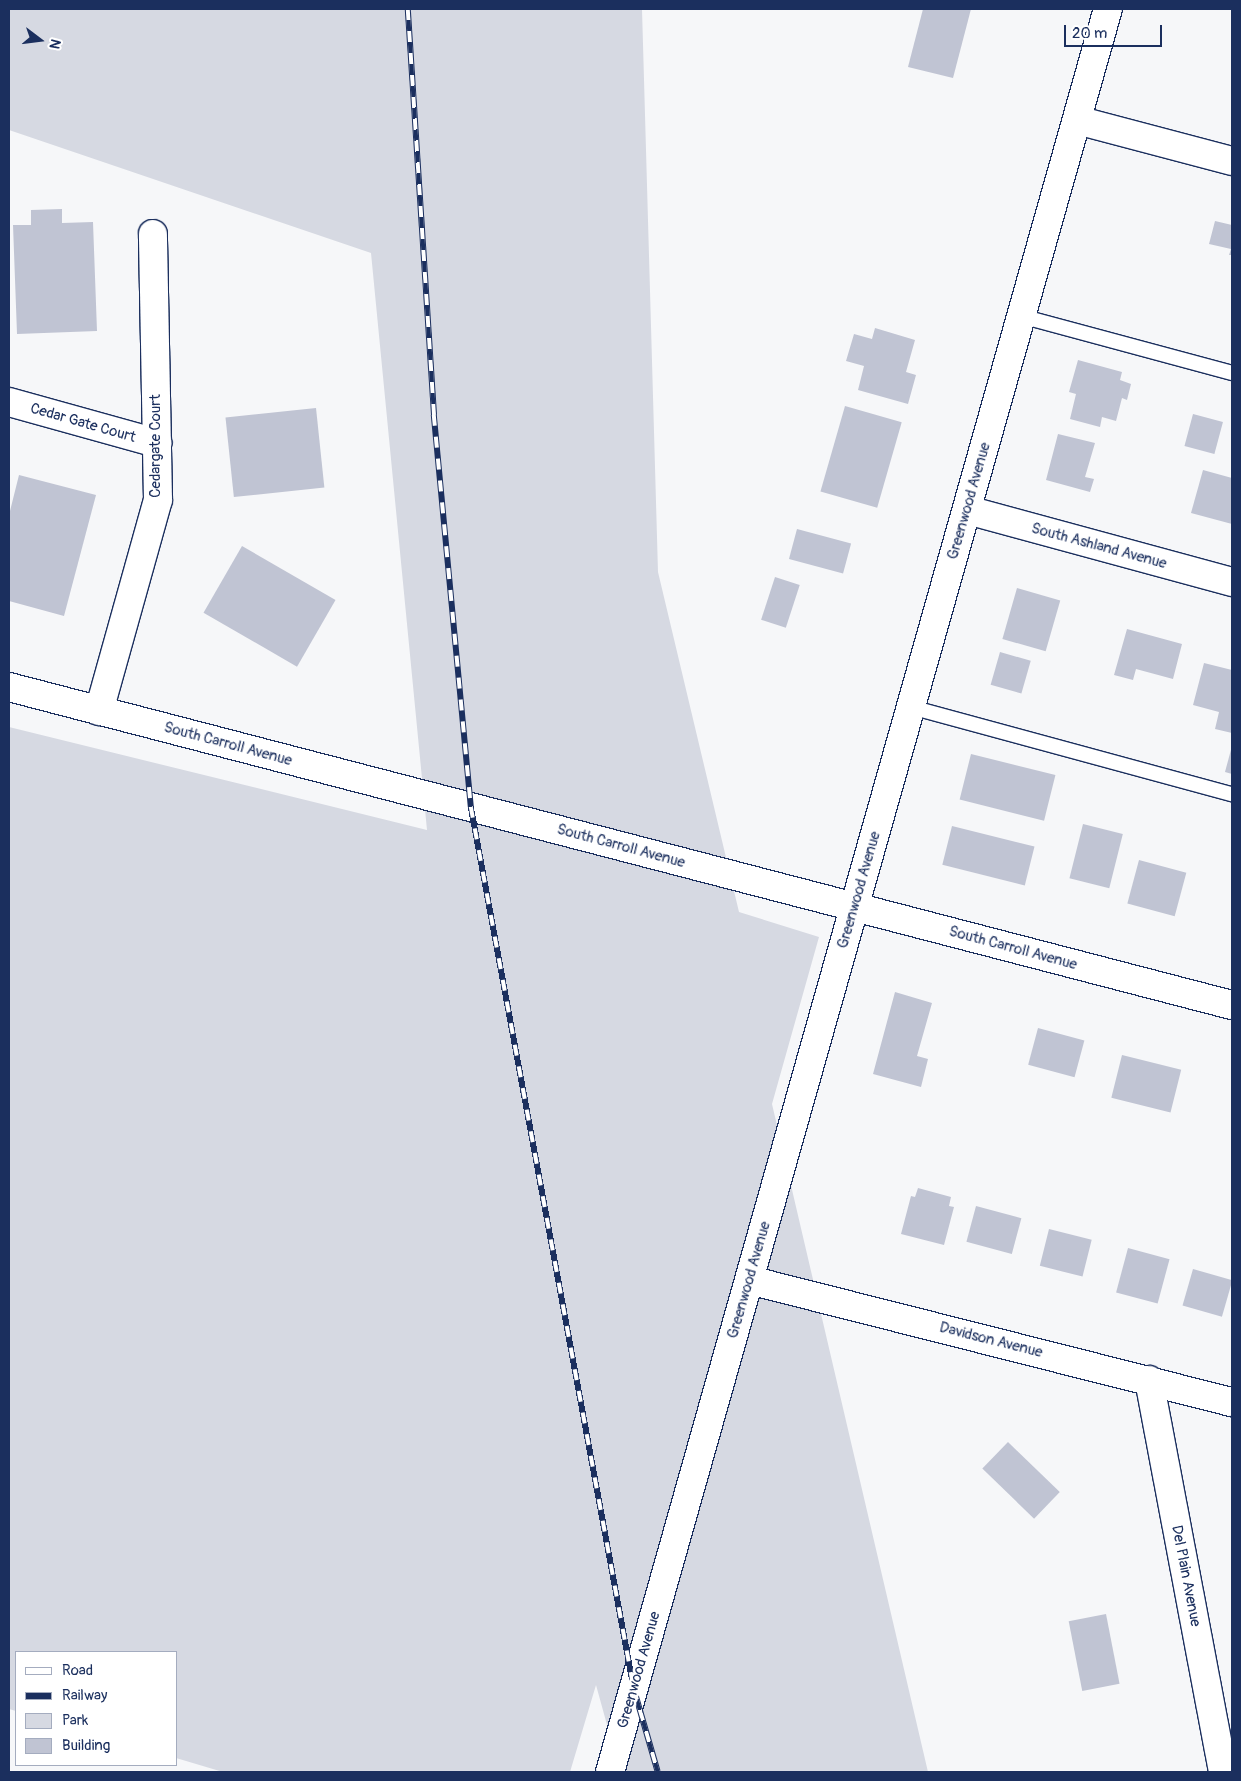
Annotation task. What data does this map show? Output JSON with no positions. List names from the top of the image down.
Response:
{
  "streets": {
    "street": [
      "Cedar Gate Court",
      "Cedargate Court",
      "Greenwood Avenue",
      "South Ashland Avenue",
      "South Carroll Avenue",
      "Davidson Avenue",
      "Del Plain Avenue"
    ]
  },
  "crossings": [
    ["Cedar Gate Court", "Cedargate Court"],
    ["Cedargate Court", "South Carroll Avenue"],
    ["Greenwood Avenue", "South Ashland Avenue"],
    ["Greenwood Avenue", "South Carroll Avenue"],
    ["Greenwood Avenue", "Davidson Avenue"],
    ["Davidson Avenue", "Del Plain Avenue"]
  ],
  "legend": [
    "Road",
    "Railway",
    "Park",
    "Building"
  ],
  "scale_bar": "20 m",
  "north": "right"
}
